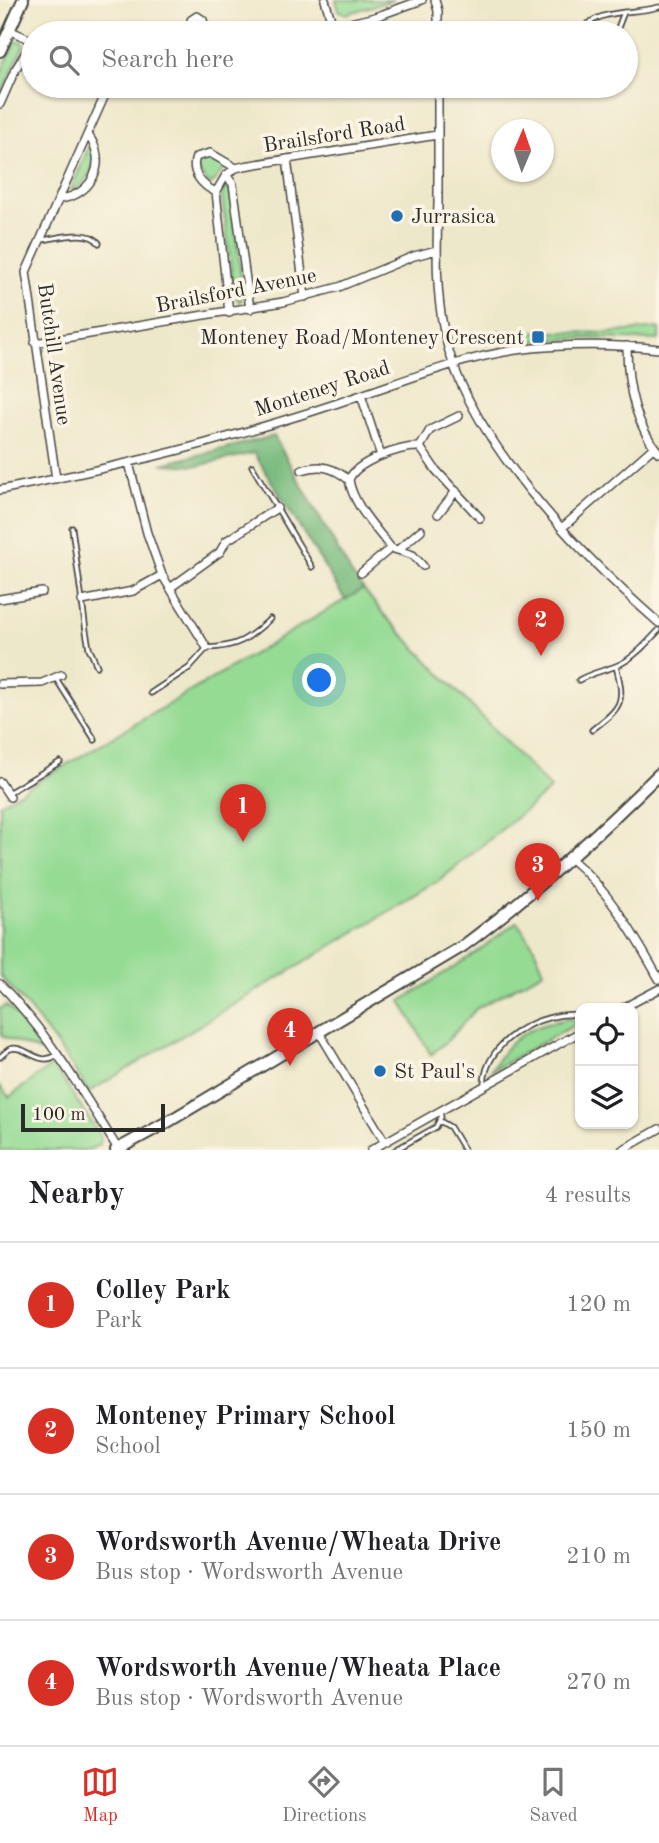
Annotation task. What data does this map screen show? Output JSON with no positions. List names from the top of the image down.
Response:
{
  "streets": {
    "street": [
      "Brailsford Road",
      "Brailsford Avenue",
      "Butchill Avenue",
      "Monteney Road"
    ]
  },
  "crossings": [
    ["Brailsford Avenue", "Butchill Avenue"],
    ["Butchill Avenue", "Monteney Road"]
  ],
  "places": {
    "other": ["Jurrasica", "St Paul's"],
    "transit": ["Monteney Road/Monteney Crescent"]
  },
  "scale_bar": "100 m",
  "north": "top",
  "page": {
    "search": "Search here",
    "pins": [
      "2",
      "1",
      "3",
      "4"
    ],
    "scale": "100 m",
    "heading": ["Nearby", "4 results"],
    "list": [
      {
        "mark": "1",
        "name": "Colley Park",
        "note": "Park",
        "value": "120 m"
      },
      {
        "mark": "2",
        "name": "Monteney Primary School",
        "note": "School",
        "value": "150 m"
      },
      {
        "mark": "3",
        "name": "Wordsworth Avenue/Wheata Drive",
        "note": "Bus stop · Wordsworth Avenue",
        "value": "210 m"
      },
      {
        "mark": "4",
        "name": "Wordsworth Avenue/Wheata Place",
        "note": "Bus stop · Wordsworth Avenue",
        "value": "270 m"
      }
    ],
    "nav": ["Map", "Directions", "Saved"]
  }
}
